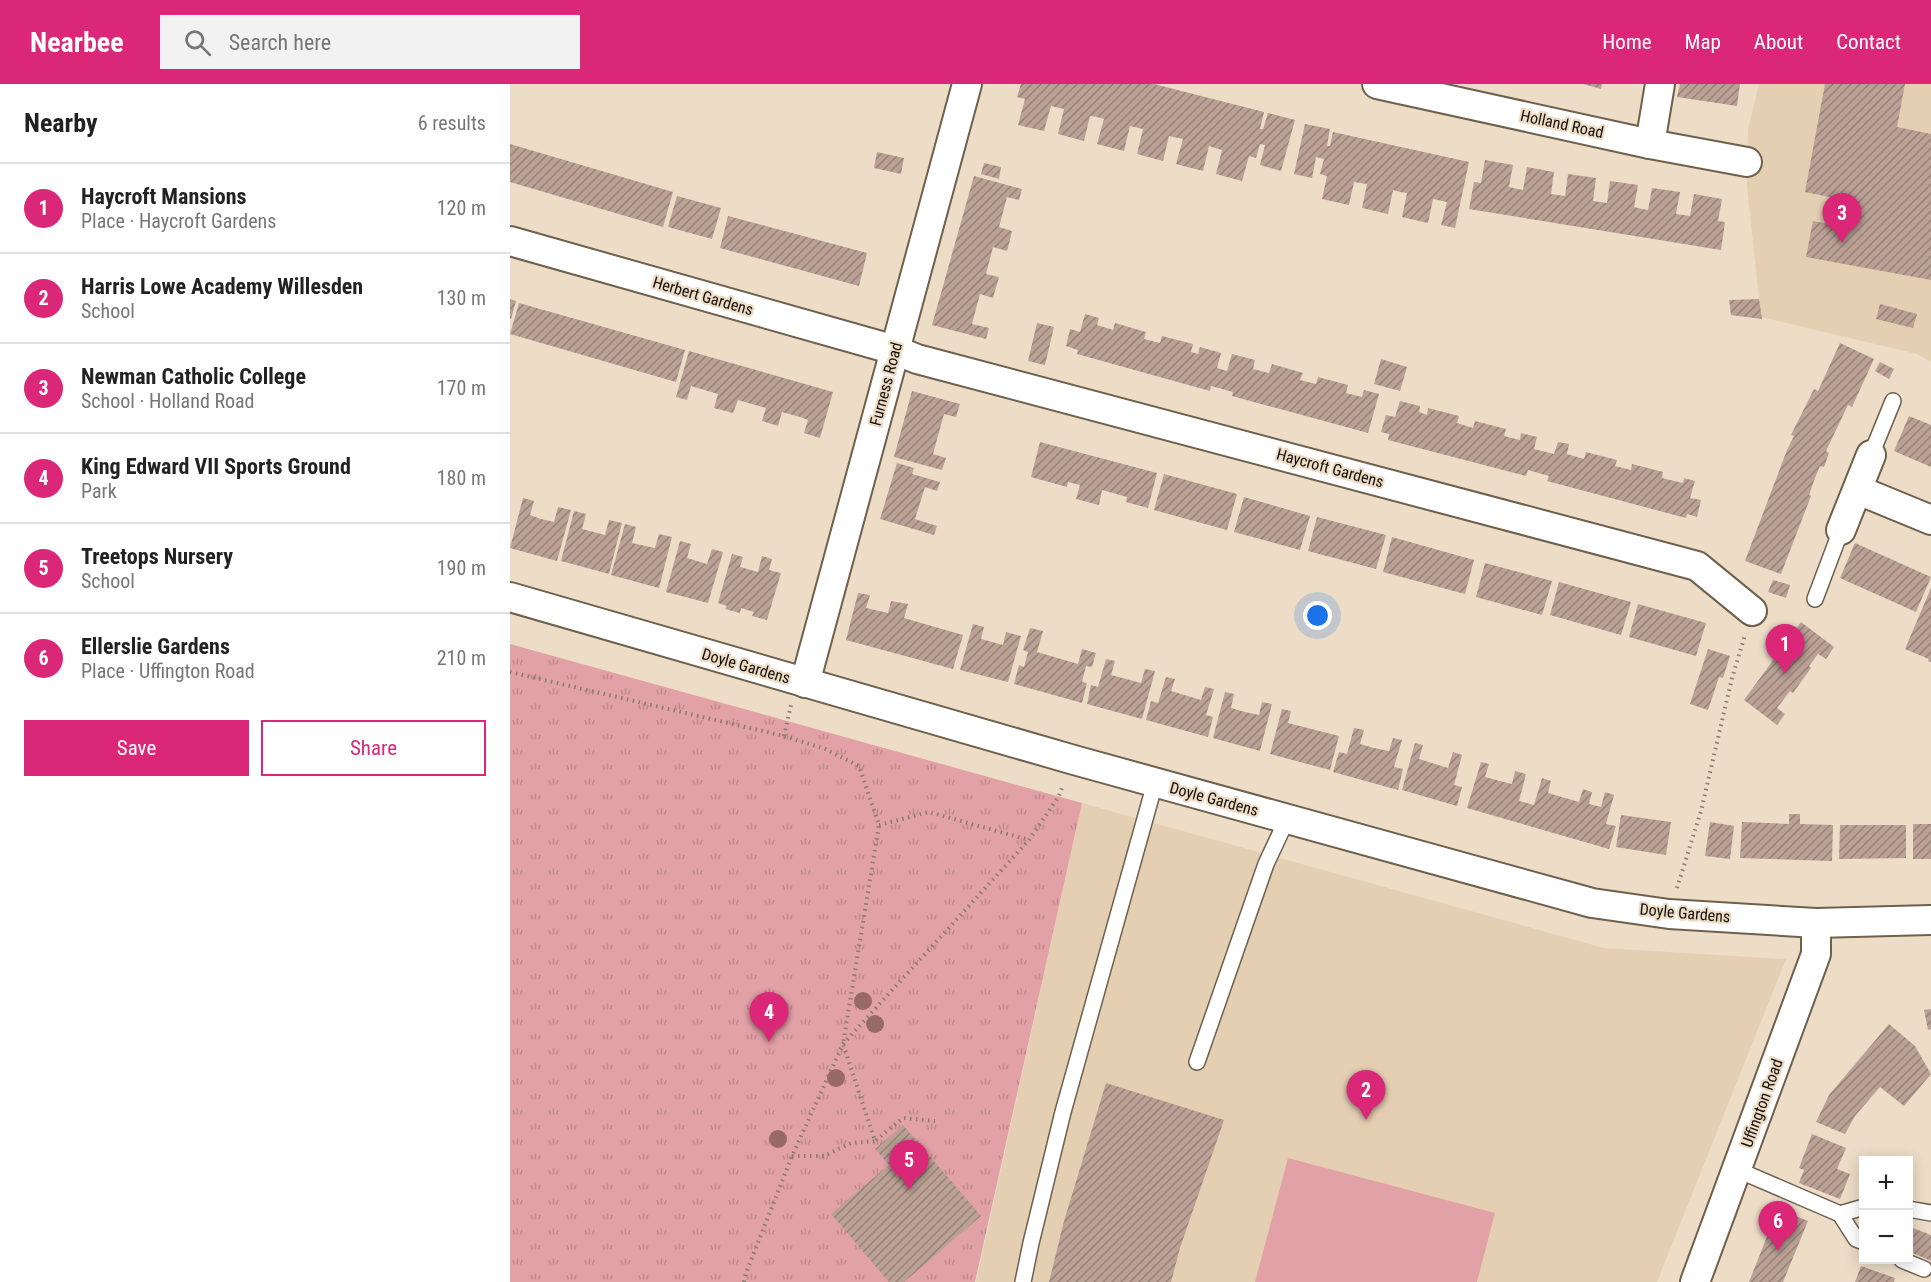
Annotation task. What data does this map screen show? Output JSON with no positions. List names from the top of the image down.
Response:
{
  "streets": {
    "street": [
      "Holland Road",
      "Herbert Gardens",
      "Furness Road",
      "Haycroft Gardens",
      "Doyle Gardens",
      "Uffington Road"
    ]
  },
  "crossings": [
    ["Herbert Gardens", "Furness Road"],
    ["Herbert Gardens", "Haycroft Gardens"],
    ["Furness Road", "Haycroft Gardens"],
    ["Furness Road", "Doyle Gardens"],
    ["Doyle Gardens", "Uffington Road"]
  ],
  "page": {
    "header": "Nearbee",
    "search": "Search here",
    "nav": [
      "Home",
      "Map",
      "About",
      "Contact"
    ],
    "heading": ["Nearby", "6 results"],
    "list": [
      {
        "mark": "1",
        "name": "Haycroft Mansions",
        "note": "Place · Haycroft Gardens",
        "value": "120 m"
      },
      {
        "mark": "2",
        "name": "Harris Lowe Academy Willesden",
        "note": "School",
        "value": "130 m"
      },
      {
        "mark": "3",
        "name": "Newman Catholic College",
        "note": "School · Holland Road",
        "value": "170 m"
      },
      {
        "mark": "4",
        "name": "King Edward VII Sports Ground",
        "note": "Park",
        "value": "180 m"
      },
      {
        "mark": "5",
        "name": "Treetops Nursery",
        "note": "School",
        "value": "190 m"
      },
      {
        "mark": "6",
        "name": "Ellerslie Gardens",
        "note": "Place · Uffington Road",
        "value": "210 m"
      }
    ],
    "pins": [
      "3",
      "1",
      "4",
      "2",
      "5",
      "6"
    ],
    "buttons": ["Save", "Share"],
    "map_buttons": ["+", "−"]
  }
}
